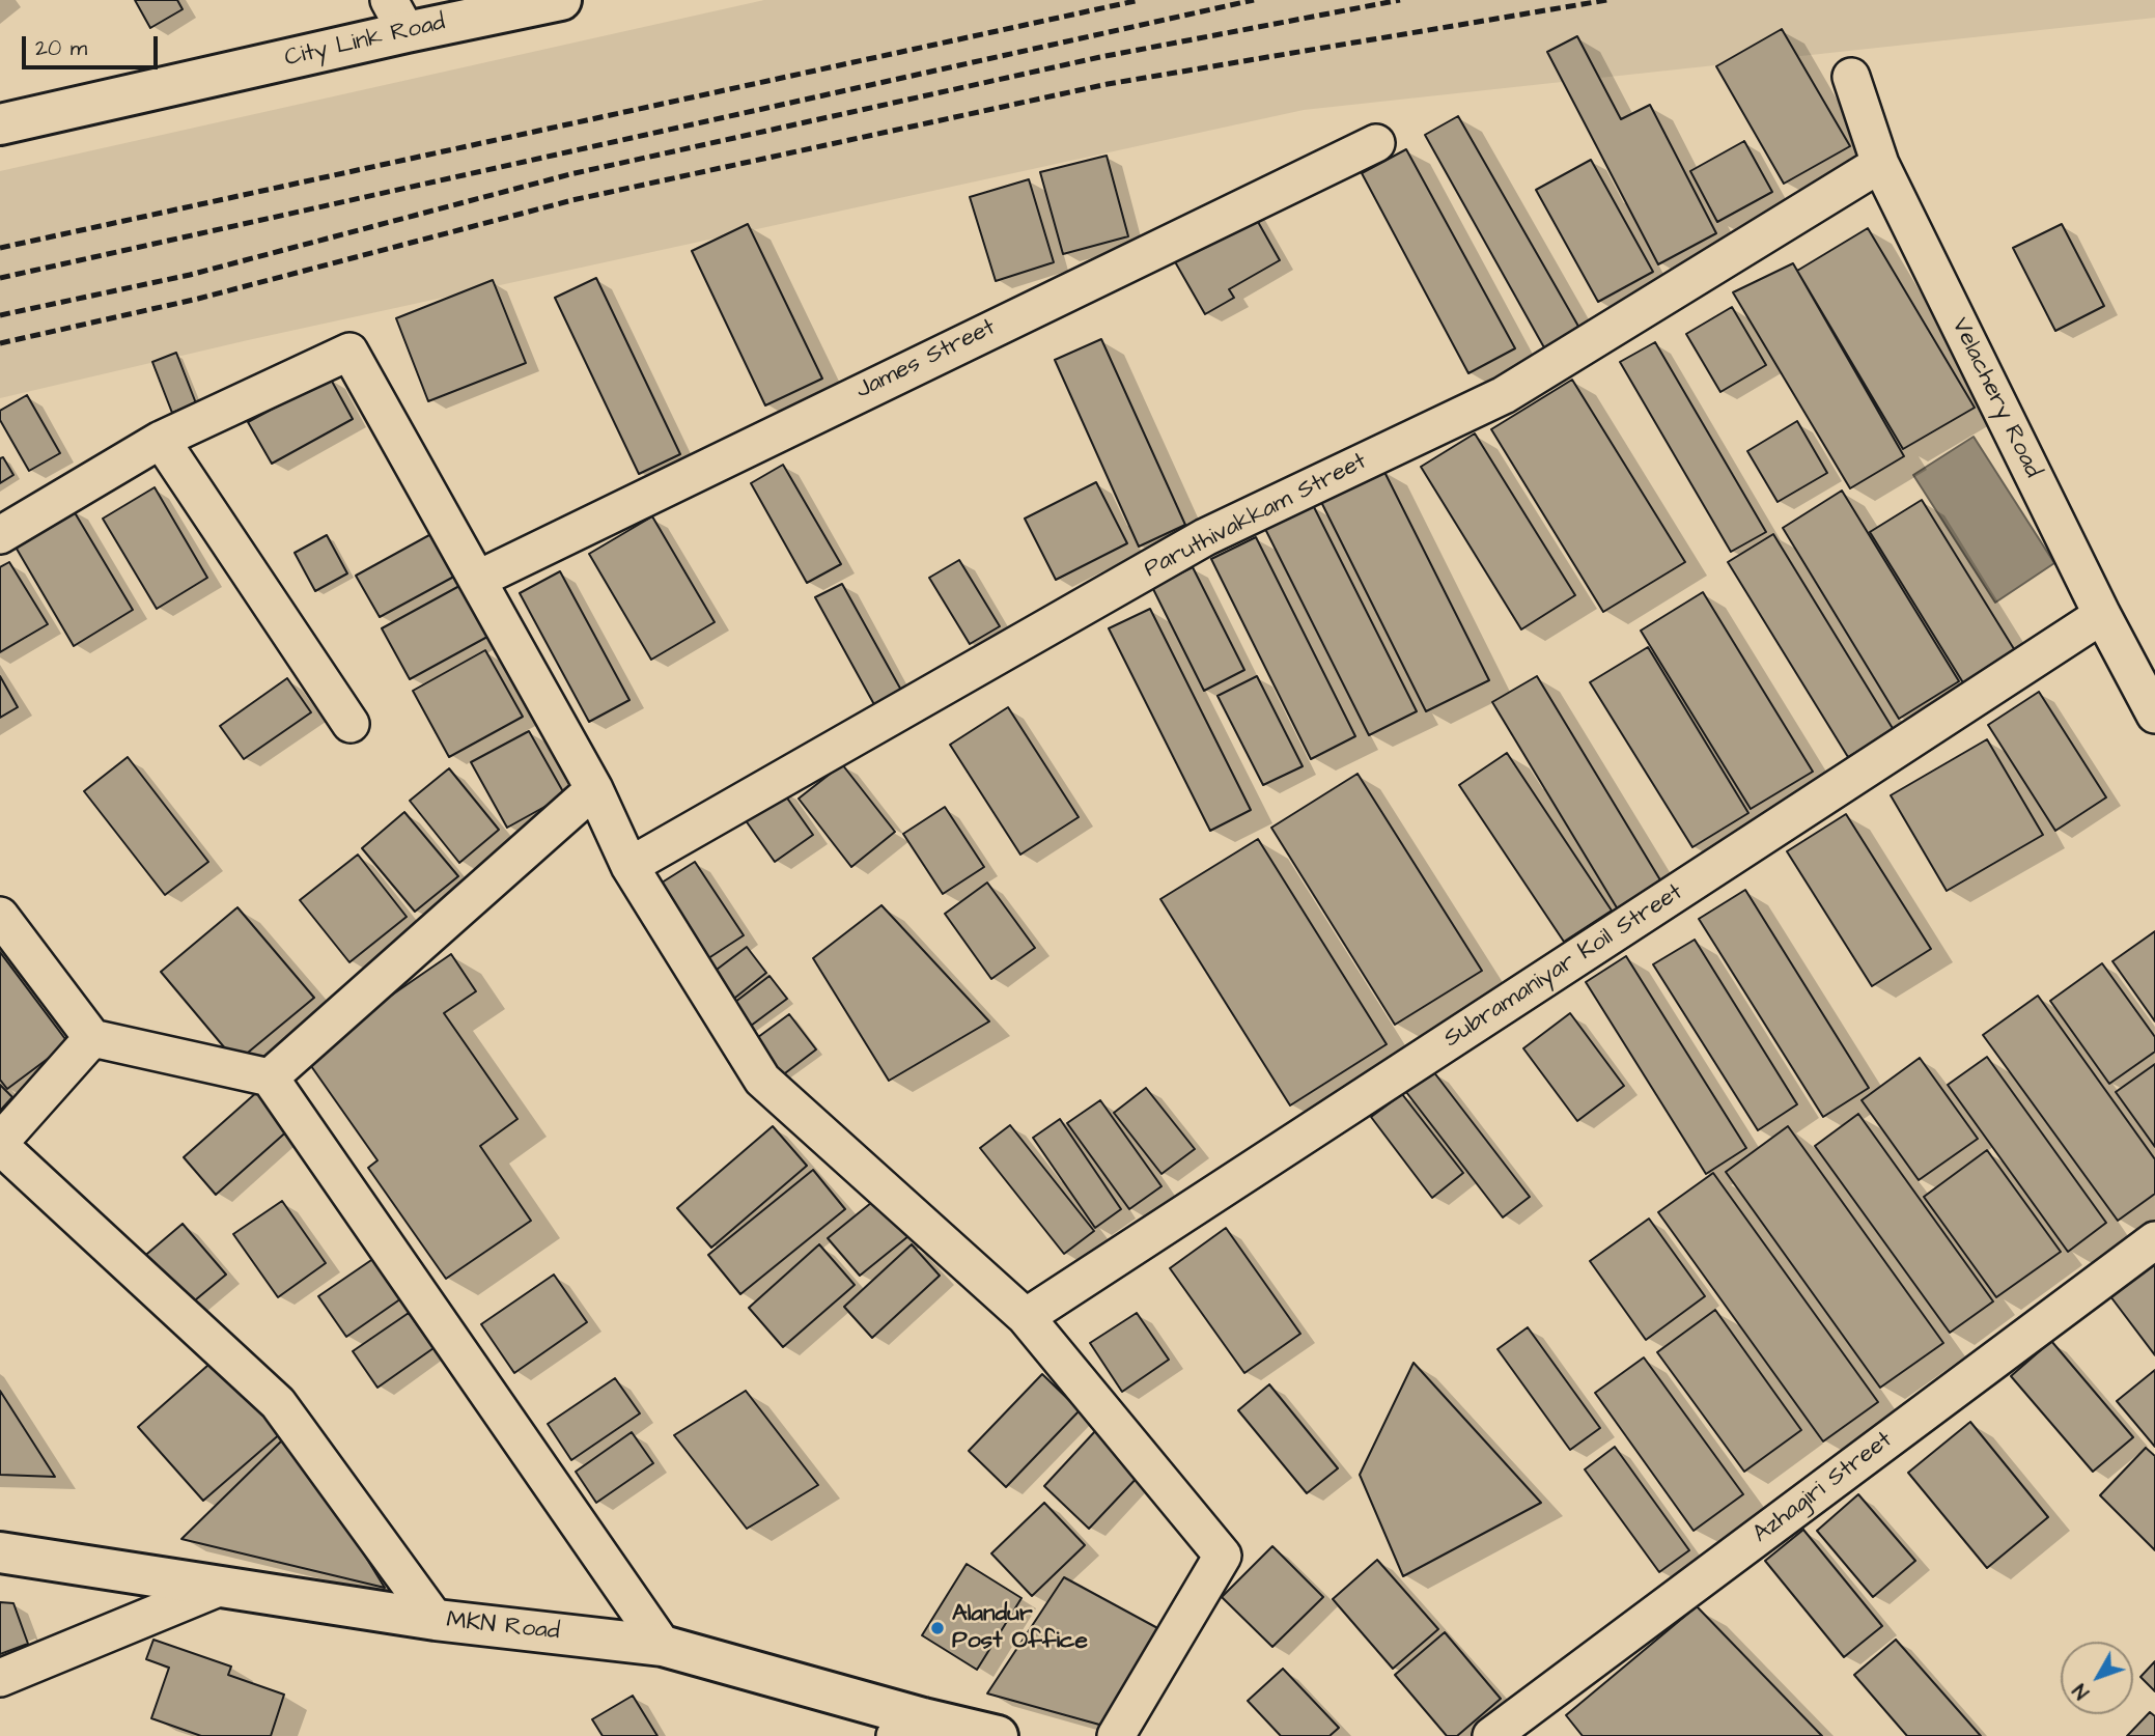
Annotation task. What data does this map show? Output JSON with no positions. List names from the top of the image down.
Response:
{
  "streets": {
    "street": [
      "City Link Road",
      "James Street",
      "Velachery Road",
      "Paruthivakkam Street",
      "Subramaniyar Koil Street",
      "Azhagiri Street",
      "MKN Road"
    ]
  },
  "crossings": [
    ["Velachery Road", "Paruthivakkam Street"],
    ["Velachery Road", "Subramaniyar Koil Street"]
  ],
  "places": ["Alandur Post Office"],
  "scale_bar": "20 m",
  "north": "bottom left"
}
